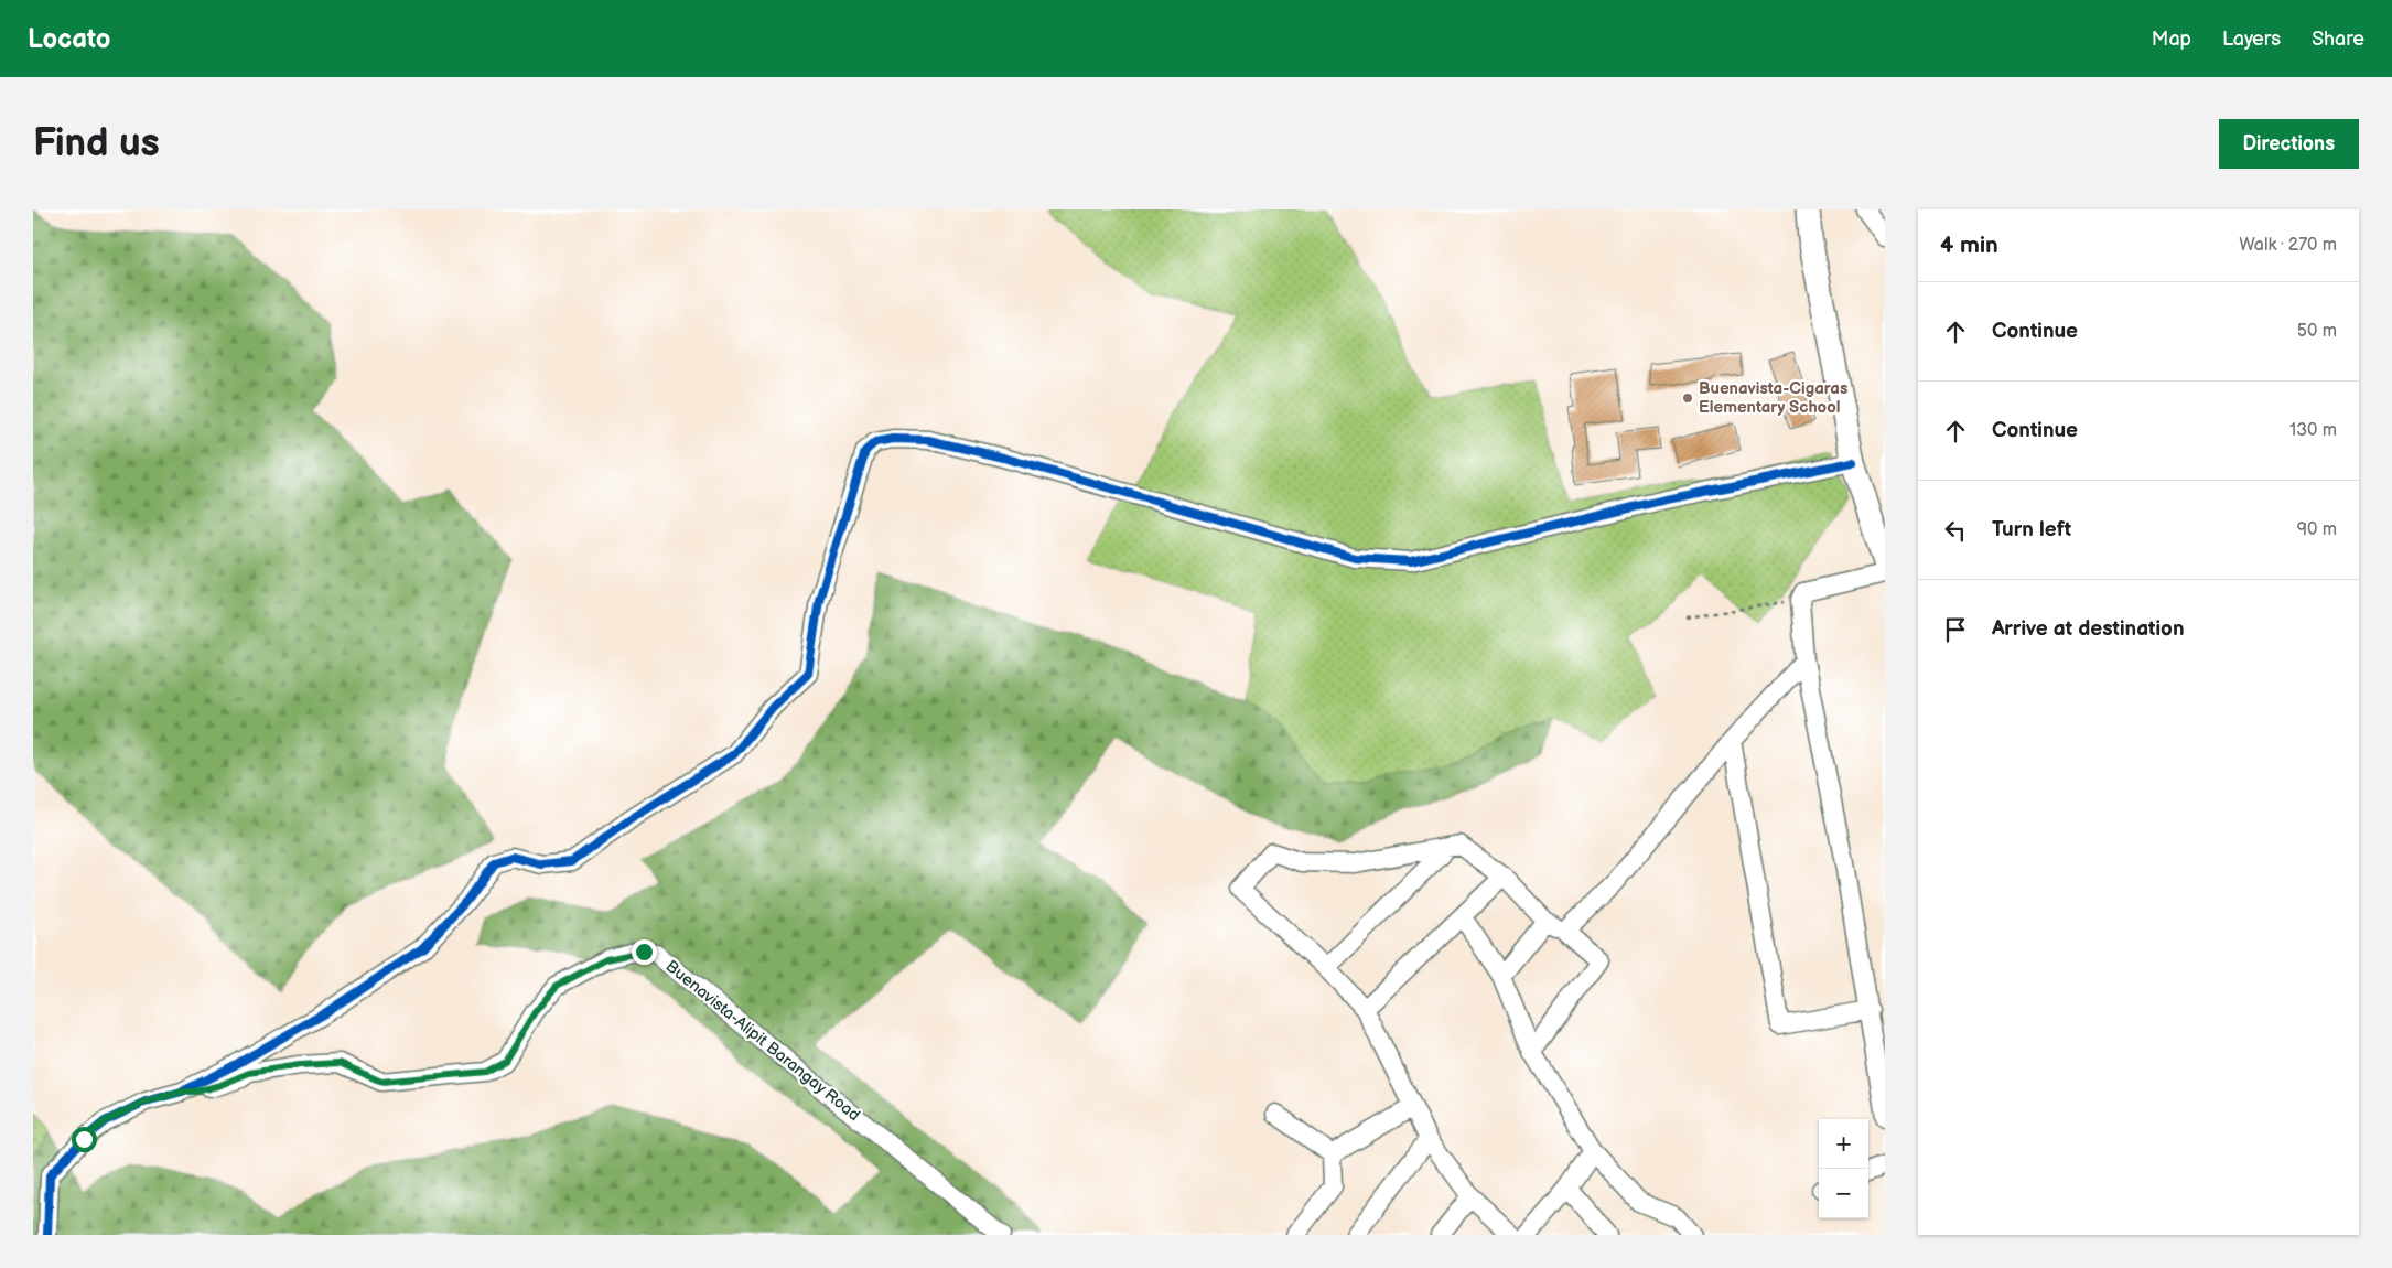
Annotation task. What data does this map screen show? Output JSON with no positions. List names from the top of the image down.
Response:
{
  "streets": {
    "street": ["Buenavista-Alipit Barangay Road"]
  },
  "places": ["Buenavista-Cigaras Elementary School"],
  "page": {
    "header": "Locato",
    "nav": ["Map", "Layers", "Share"],
    "buttons": "Directions",
    "title": "Find us",
    "heading": ["4 min", "Walk · 270 m"],
    "list": [
      ["Continue", "50 m"],
      ["Continue", "130 m"],
      ["Turn left", "90 m"],
      "Arrive at destination"
    ],
    "map_buttons": ["+", "−"]
  }
}
